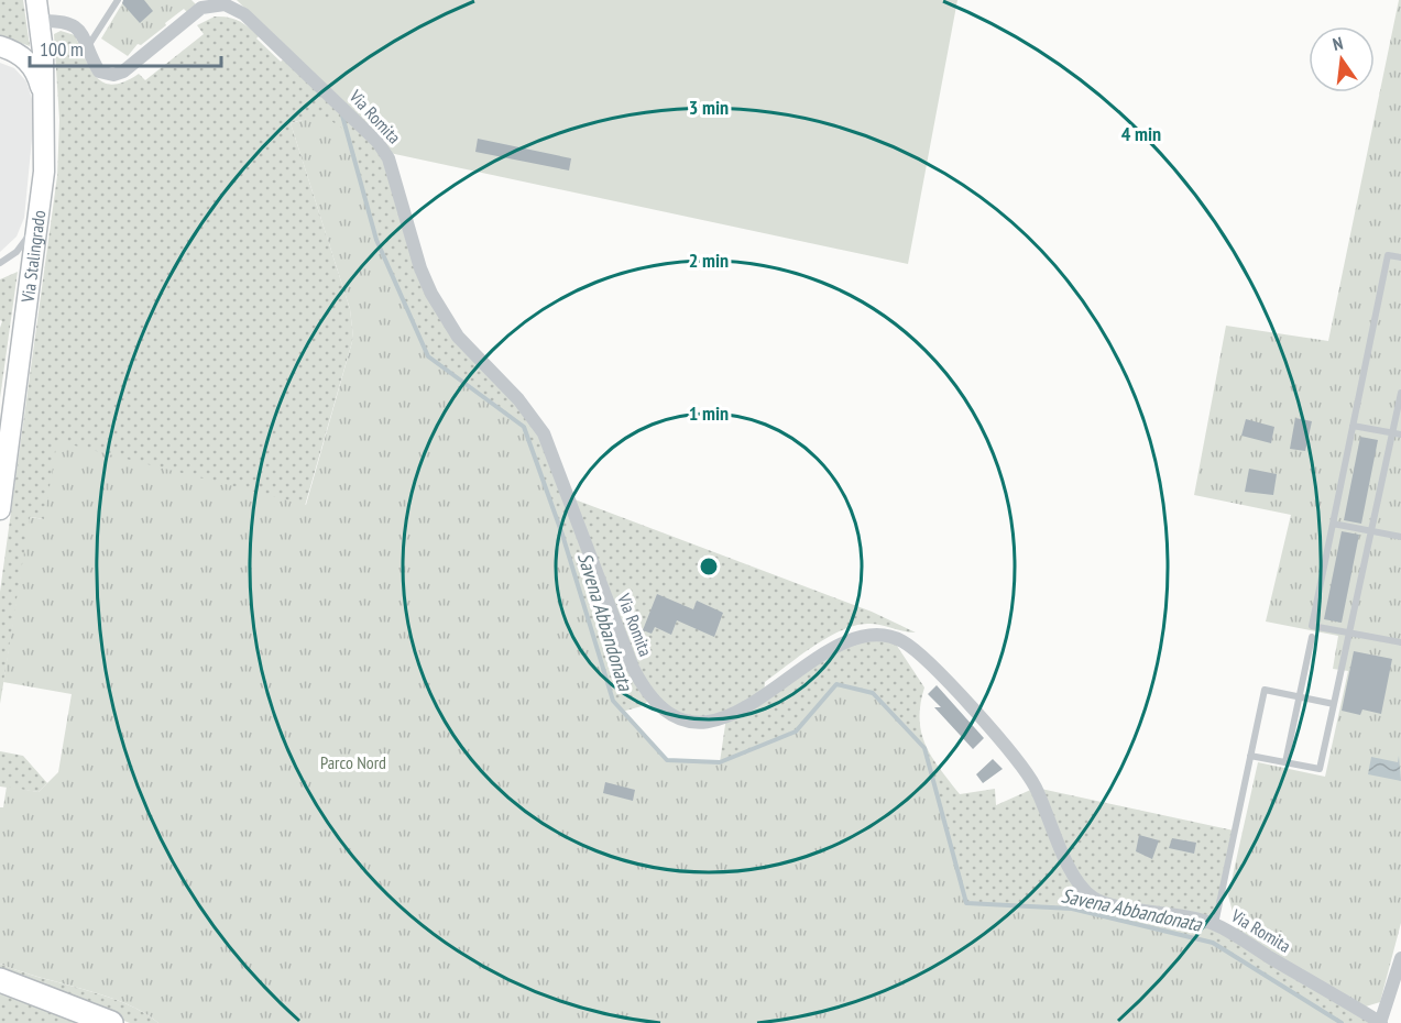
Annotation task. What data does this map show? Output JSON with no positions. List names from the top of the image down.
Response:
{
  "streets": {
    "main road": ["Via Stalingrado"],
    "street": ["Via Romita"]
  },
  "crossings": [
    ["Via Romita", "Via Stalingrado"]
  ],
  "water": ["Savena Abbandonata"],
  "parks": ["Parco Nord"],
  "scale_bar": "100 m",
  "north": "top",
  "rings": [
    "3 min",
    "4 min",
    "2 min",
    "1 min"
  ]
}
